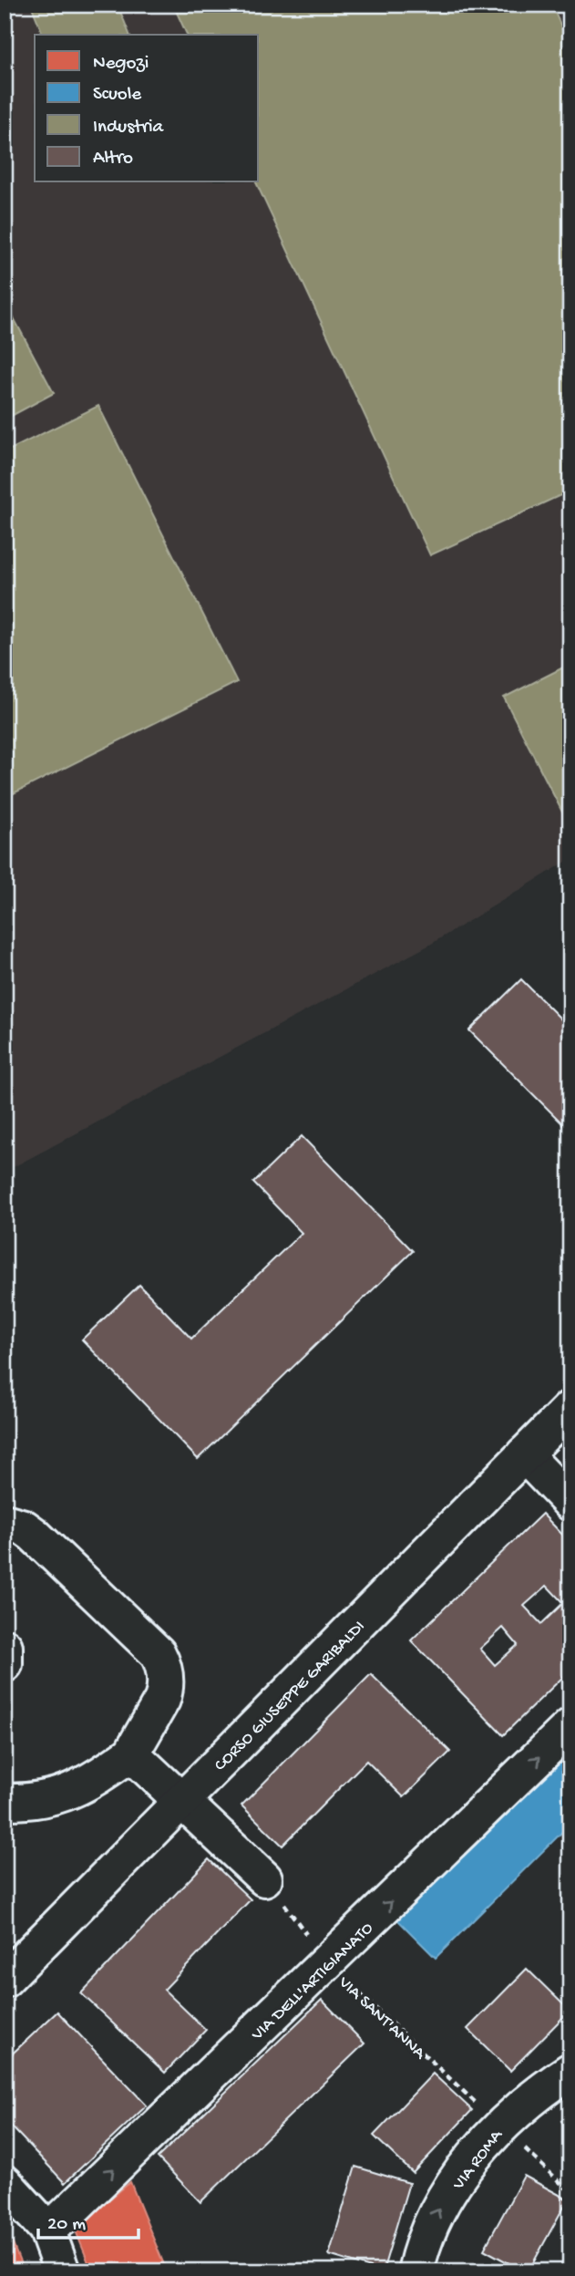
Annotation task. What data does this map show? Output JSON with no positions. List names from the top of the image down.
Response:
{
  "streets": {
    "street": ["CORSO GIUSEPPE GARIBALDI", "VIA DELL'ARTIGIANATO", "VIA ROMA"],
    "path": ["VIA SANT'ANNA"]
  },
  "crossings": [
    ["VIA DELL'ARTIGIANATO", "VIA SANT'ANNA"],
    ["VIA SANT'ANNA", "VIA ROMA"]
  ],
  "one_way": ["VIA DELL'ARTIGIANATO", "VIA ROMA"],
  "legend": [
    "Negozi",
    "Scuole",
    "Industria",
    "Altro"
  ],
  "scale_bar": "20 m"
}
